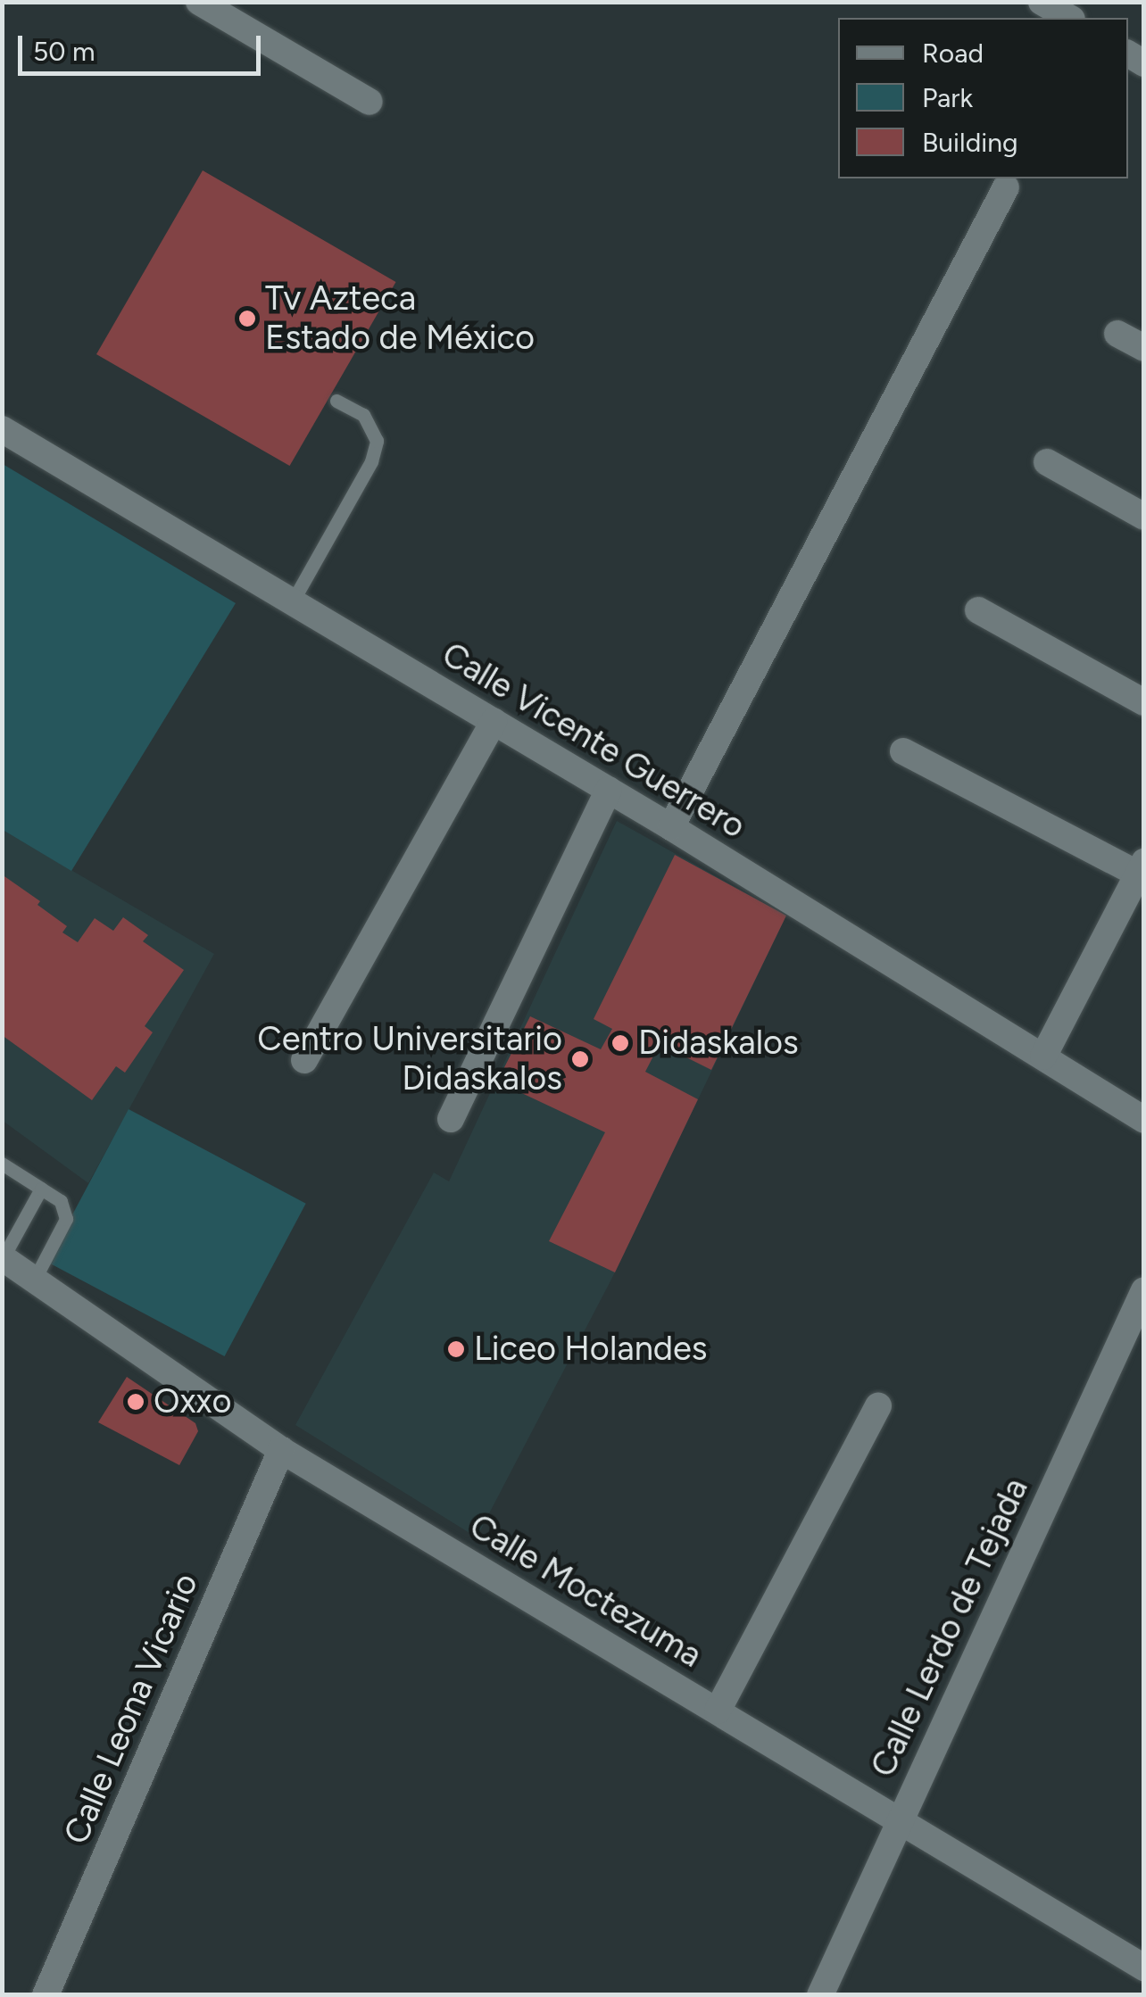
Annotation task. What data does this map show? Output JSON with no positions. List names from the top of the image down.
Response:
{
  "streets": {
    "street": [
      "Calle Vicente Guerrero",
      "Calle Moctezuma",
      "Calle Lerdo de Tejada",
      "Calle Leona Vicario"
    ]
  },
  "crossings": [
    ["Calle Moctezuma", "Calle Lerdo de Tejada"],
    ["Calle Moctezuma", "Calle Leona Vicario"]
  ],
  "places": [
    "Tv Azteca Estado de México",
    "Didaskalos",
    "Centro Universitario Didaskalos",
    "Liceo Holandes",
    "Oxxo"
  ],
  "legend": ["Road", "Park", "Building"],
  "scale_bar": "50 m"
}
